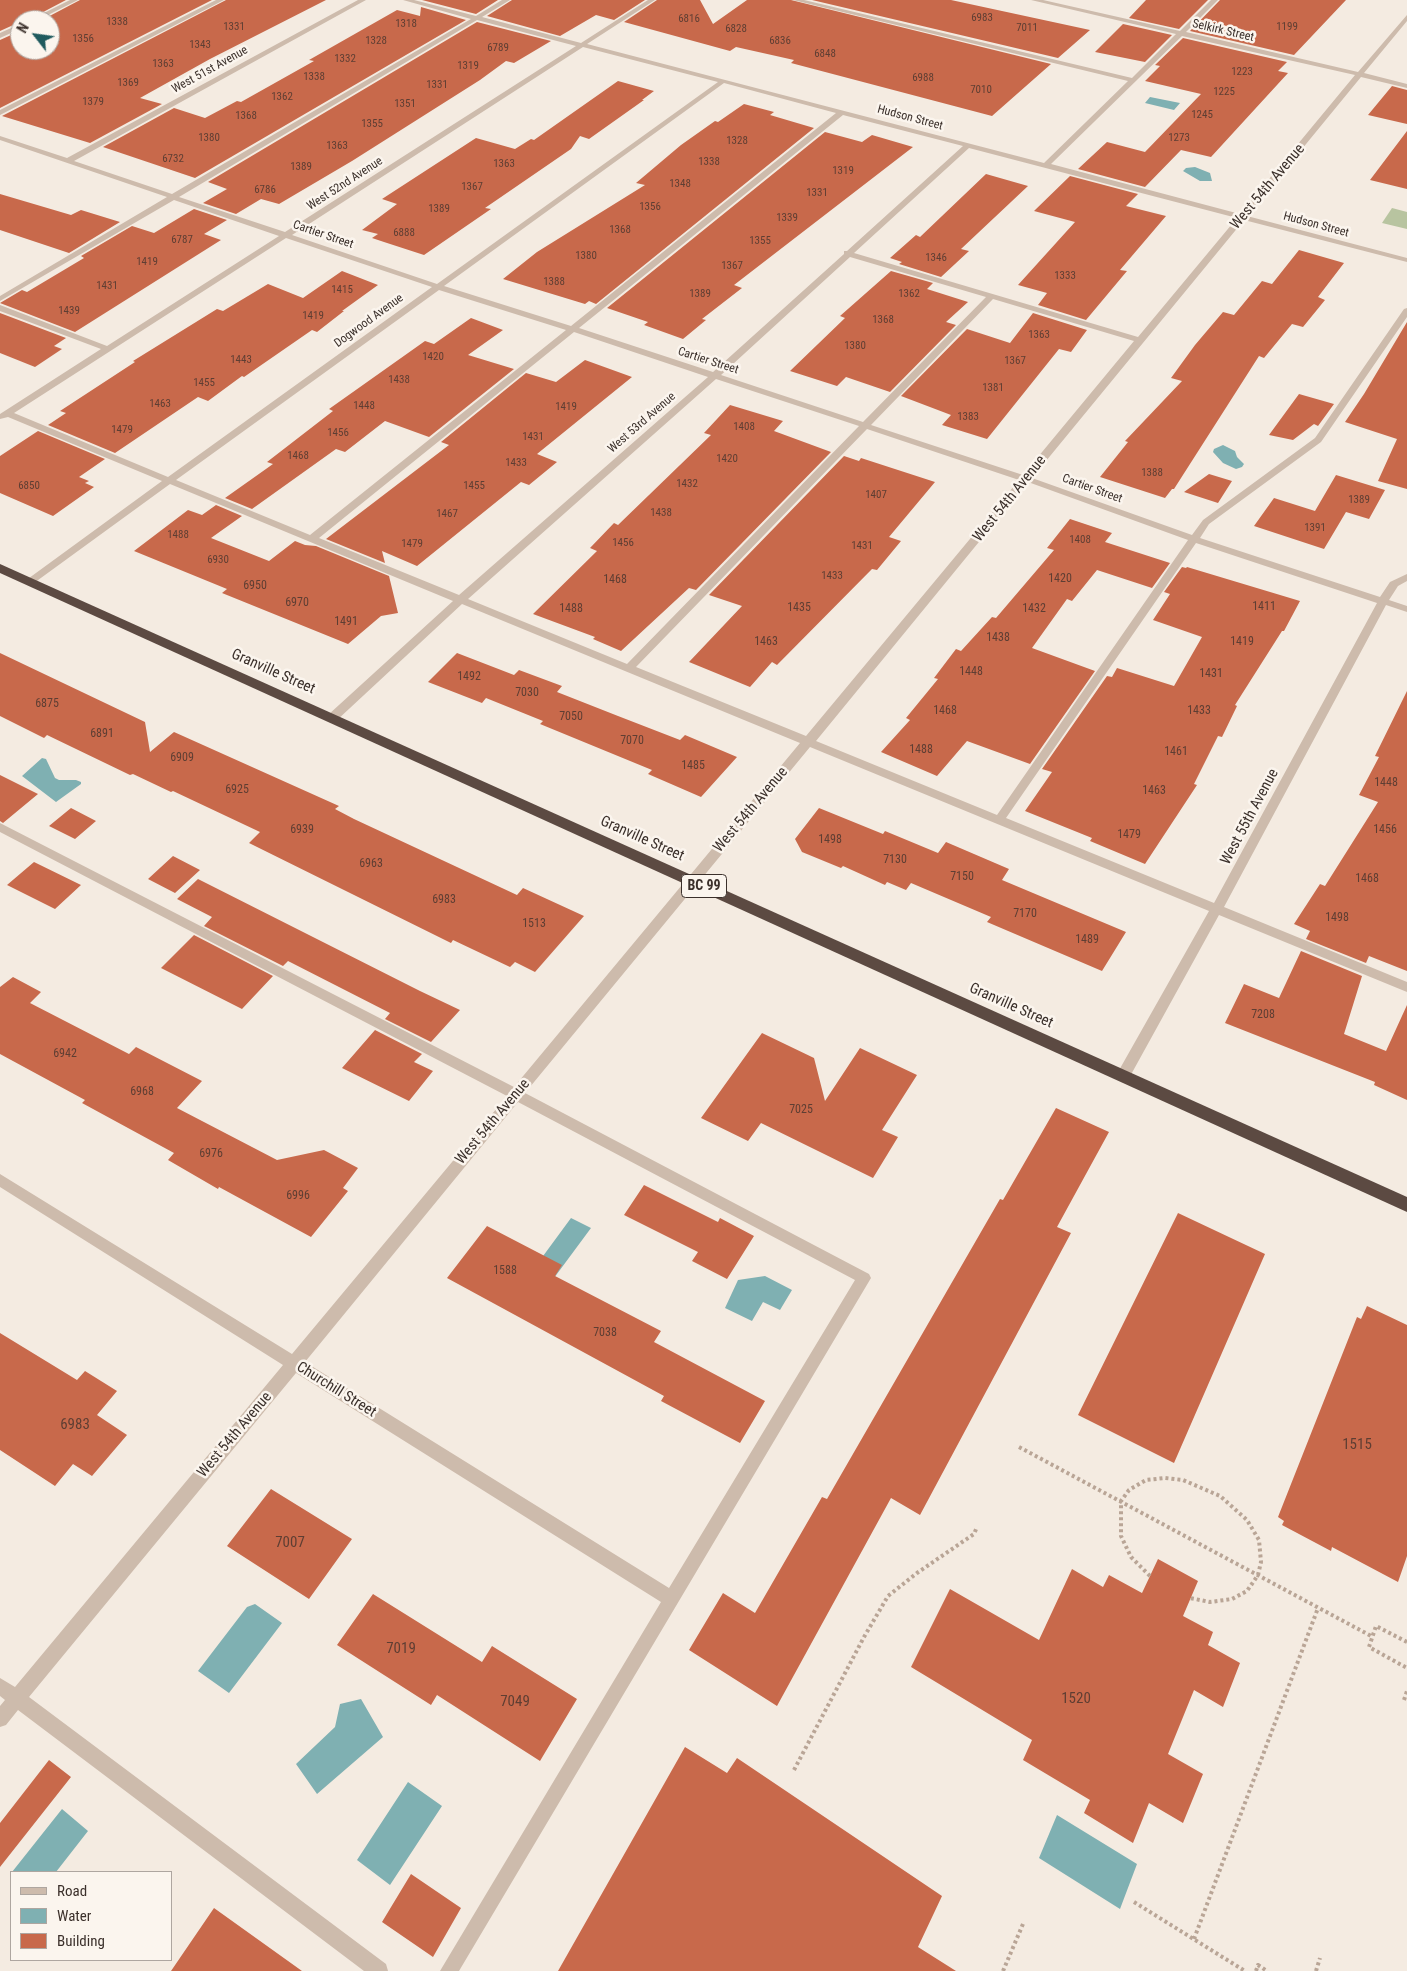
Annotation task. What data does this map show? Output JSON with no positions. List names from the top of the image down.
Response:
{
  "streets": {
    "highway": ["Granville Street", "BC 99"],
    "street": [
      "Selkirk Street",
      "West 51st Avenue",
      "Hudson Street",
      "West 52nd Avenue",
      "West 54th Avenue",
      "Cartier Street",
      "Dogwood Avenue",
      "West 53rd Avenue",
      "West 55th Avenue",
      "Churchill Street"
    ]
  },
  "crossings": [
    ["Selkirk Street", "West 54th Avenue"],
    ["West 51st Avenue", "Cartier Street"],
    ["Hudson Street", "West 52nd Avenue"],
    ["Hudson Street", "West 54th Avenue"],
    ["Hudson Street", "Dogwood Avenue"],
    ["Hudson Street", "West 53rd Avenue"],
    ["West 52nd Avenue", "Cartier Street"],
    ["West 54th Avenue", "Cartier Street"],
    ["West 54th Avenue", "Granville Street"],
    ["West 54th Avenue", "Churchill Street"],
    ["Cartier Street", "Dogwood Avenue"],
    ["Cartier Street", "West 53rd Avenue"],
    ["Cartier Street", "West 55th Avenue"],
    ["Dogwood Avenue", "Granville Street"],
    ["West 53rd Avenue", "Granville Street"],
    ["Granville Street", "West 55th Avenue"]
  ],
  "house_numbers": [
    "6983",
    "6816",
    "1338",
    "1318",
    "1331",
    "1199",
    "7011",
    "6828",
    "1356",
    "1328",
    "6836",
    "1343",
    "6789",
    "6848",
    "1332",
    "1363",
    "1319",
    "1223",
    "1338",
    "6988",
    "1369",
    "1331",
    "7010",
    "1225",
    "1362",
    "1379",
    "1351",
    "1245",
    "1368",
    "1355",
    "1380",
    "1273",
    "1328",
    "1363",
    "6732",
    "1338",
    "1363",
    "1389",
    "1319",
    "1348",
    "1367",
    "6786",
    "1331",
    "1356",
    "1389",
    "1339",
    "1368",
    "6888",
    "6787",
    "1355",
    "1380",
    "1346",
    "1419",
    "1367",
    "1333",
    "1388",
    "1431",
    "1415",
    "1389",
    "1362",
    "1439",
    "1419",
    "1368",
    "1363",
    "1380",
    "1420",
    "1443",
    "1367",
    "1438",
    "1455",
    "1381",
    "1463",
    "1448",
    "1419",
    "1383",
    "1408",
    "1479",
    "1456",
    "1431",
    "1468",
    "1420",
    "1433",
    "1388",
    "1432",
    "6850",
    "1455",
    "1407",
    "1389",
    "1438",
    "1467",
    "1391",
    "1488",
    "1408",
    "1456",
    "1479",
    "1431",
    "6930",
    "1433",
    "1420",
    "1468",
    "6950",
    "6970",
    "1411",
    "1435",
    "1488",
    "1432",
    "1491",
    "1438",
    "1463",
    "1419",
    "1448",
    "1431",
    "1492",
    "7030",
    "6875",
    "1468",
    "1433",
    "7050",
    "6891",
    "7070",
    "1488",
    "1461",
    "6909",
    "1485",
    "1448",
    "6925",
    "1463",
    "6939",
    "1456",
    "1479",
    "1498",
    "7130",
    "6963",
    "7150",
    "1468",
    "6983",
    "7170",
    "1498",
    "1513",
    "1489",
    "7208",
    "6942",
    "6968",
    "7025",
    "6976",
    "6996",
    "1588",
    "7038",
    "6983",
    "1515",
    "7007",
    "7019",
    "1520",
    "7049"
  ],
  "legend": ["Road", "Water", "Building"],
  "north": "top left"
}
